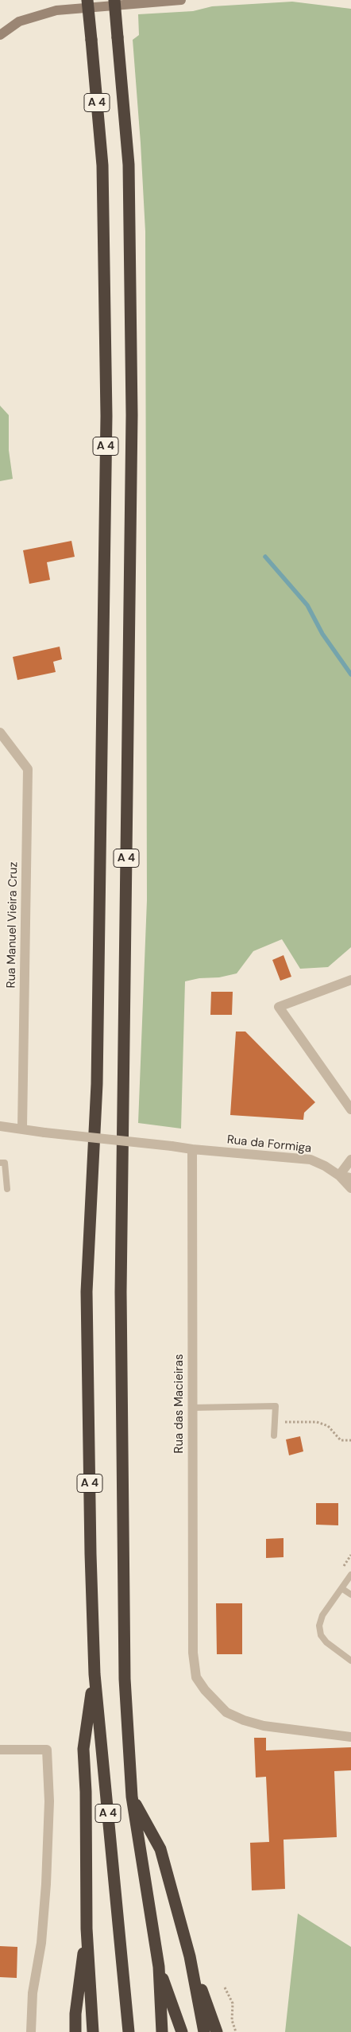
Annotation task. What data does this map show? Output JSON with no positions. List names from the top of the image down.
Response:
{
  "streets": {
    "highway": ["A 4"],
    "street": ["Rua Manuel Vieira Cruz", "Rua da Formiga", "Rua das Macieiras"]
  },
  "crossings": [
    ["Rua da Formiga", "Rua das Macieiras"]
  ]
}
